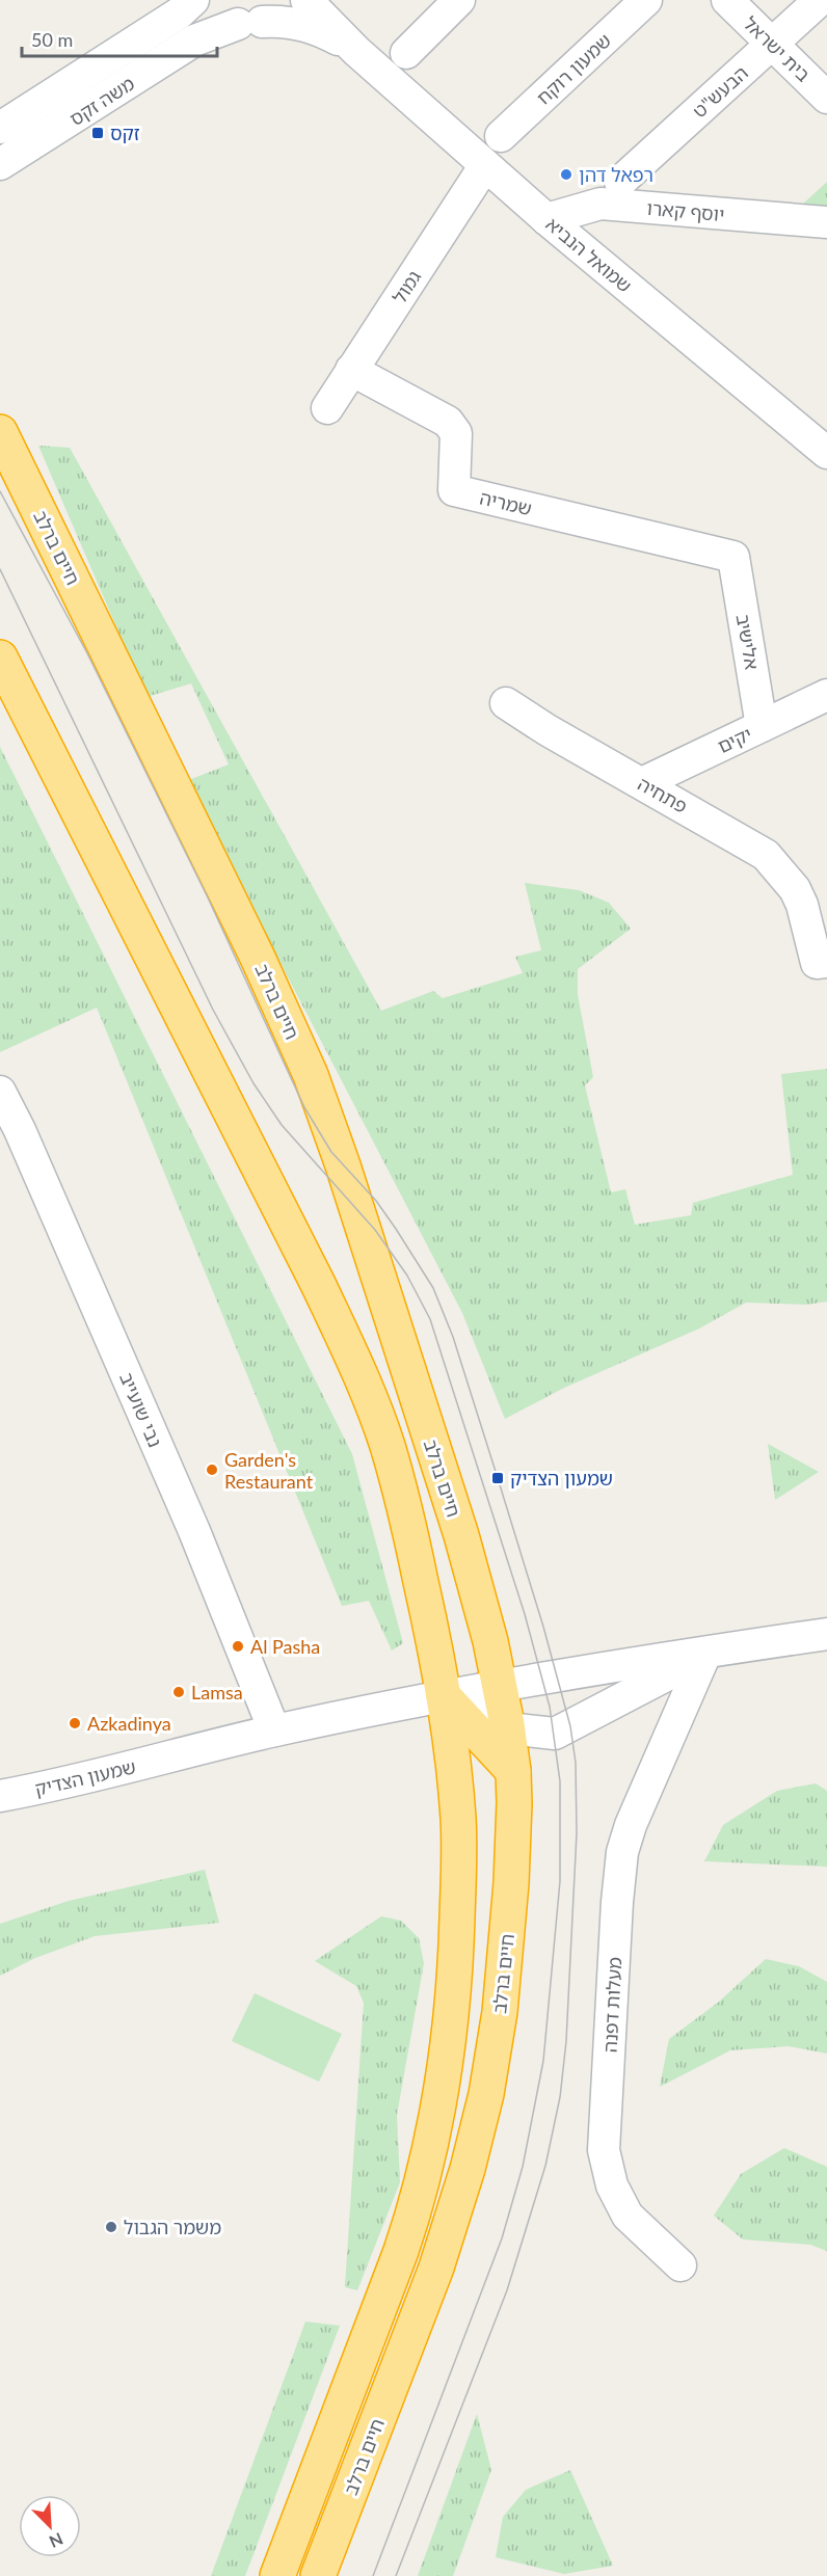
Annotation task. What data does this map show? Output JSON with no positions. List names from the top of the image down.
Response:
{
  "streets": {
    "highway": ["חיים ברלב"],
    "street": [
      "בית ישראל",
      "שמעון רוקח",
      "הבעש\"ט",
      "משה זקס",
      "יוסף קארו",
      "שמואל הנביא",
      "גמול",
      "שמריה",
      "אלישיב",
      "יקים",
      "פתחיה",
      "נבי שועייב",
      "שמעון הצדיק",
      "מעלות דפנה"
    ]
  },
  "crossings": [
    ["בית ישראל", "הבעש\"ט"],
    ["משה זקס", "שמואל הנביא"],
    ["יוסף קארו", "שמואל הנביא"],
    ["שמואל הנביא", "גמול"],
    ["גמול", "שמריה"],
    ["שמריה", "אלישיב"],
    ["חיים ברלב", "שמעון הצדיק"],
    ["אלישיב", "יקים"],
    ["יקים", "פתחיה"],
    ["נבי שועייב", "שמעון הצדיק"],
    ["שמעון הצדיק", "מעלות דפנה"]
  ],
  "places": {
    "transit": ["זקס", "שמעון הצדיק"],
    "other": [
      "רפאל דהן",
      "Garden's Restaurant",
      "Al Pasha",
      "Lamsa",
      "Azkadinya",
      "משמר הגבול"
    ]
  },
  "scale_bar": "50 m",
  "north": "bottom right"
}
